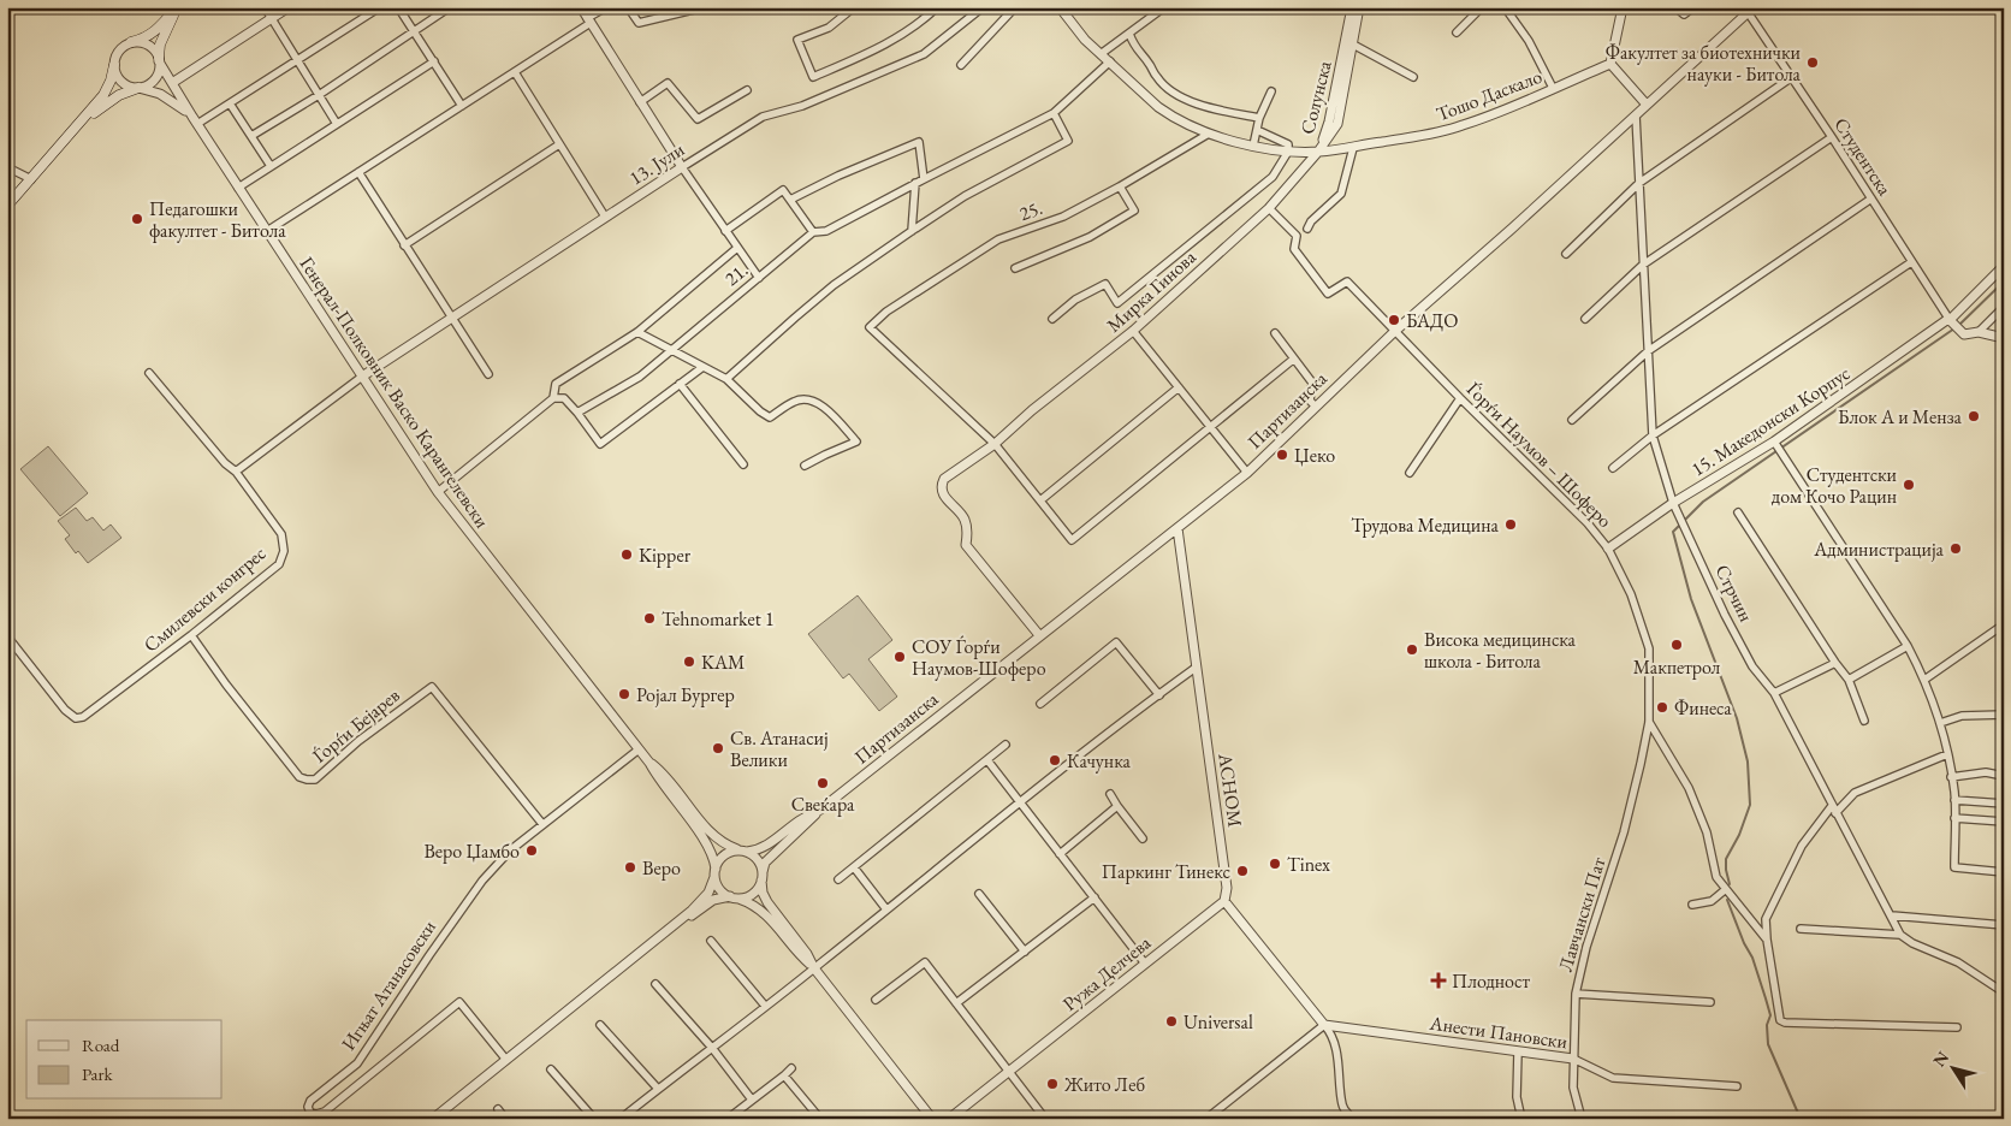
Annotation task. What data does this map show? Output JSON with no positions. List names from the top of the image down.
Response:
{
  "streets": {
    "street": [
      "Тошо Даскало",
      "Солунска",
      "Студентска",
      "13. Јули",
      "25.",
      "21.",
      "Мирка Гинова",
      "Генерал-Полковник Васко Карангелевски",
      "Партизанска",
      "15. Македонски Корпус",
      "Ѓорѓи Наумов – Шоферо",
      "Стрчин",
      "Смилевски конгрес",
      "Ѓорѓи Бејарев",
      "АСНОМ",
      "Лавчански Пат",
      "Ружа Делчева",
      "Игњат Атанасовски",
      "Анести Пановски"
    ]
  },
  "crossings": [
    ["Тошо Даскало", "Солунска"],
    ["Тошо Даскало", "25."],
    ["Тошо Даскало", "21."],
    ["Тошо Даскало", "Мирка Гинова"],
    ["Солунска", "Мирка Гинова"],
    ["Студентска", "Партизанска"],
    ["Студентска", "15. Македонски Корпус"],
    ["13. Јули", "Генерал-Полковник Васко Карангелевски"],
    ["25.", "Мирка Гинова"],
    ["Мирка Гинова", "Партизанска"],
    ["Мирка Гинова", "Ѓорѓи Наумов – Шоферо"],
    ["Генерал-Полковник Васко Карангелевски", "Партизанска"],
    ["Генерал-Полковник Васко Карангелевски", "Игњат Атанасовски"],
    ["Партизанска", "Ѓорѓи Наумов – Шоферо"],
    ["Партизанска", "Стрчин"],
    ["Партизанска", "АСНОМ"],
    ["15. Македонски Корпус", "Ѓорѓи Наумов – Шоферо"],
    ["15. Македонски Корпус", "Стрчин"],
    ["Ѓорѓи Наумов – Шоферо", "Лавчански Пат"],
    ["Смилевски конгрес", "Ѓорѓи Бејарев"],
    ["Ѓорѓи Бејарев", "Игњат Атанасовски"],
    ["АСНОМ", "Ружа Делчева"],
    ["Лавчански Пат", "Анести Пановски"]
  ],
  "places": {
    "other": [
      "Факултет за биотехнички науки - Битола",
      "Педагошки факултет - Битола",
      "БАДО",
      "Блок А и Менза",
      "Џеко",
      "Студентски дом Кочо Рацин",
      "Трудова Медицина",
      "Администрација",
      "Kipper",
      "Tehnomarket 1",
      "Макпетрол",
      "Висока медицинска школа - Битола",
      "СОУ Ѓорѓи Наумов-Шоферо",
      "KAM",
      "Ројал Бургер",
      "Финеса",
      "Св. Атанасиј Велики",
      "Качунка",
      "Свеќара",
      "Веро Џамбо",
      "Tinex",
      "Веро",
      "Паркинг Тинекс",
      "Universal",
      "Жито Леб"
    ],
    "health": ["Плодност"]
  },
  "legend": ["Road", "Park"],
  "north": "top left"
}
